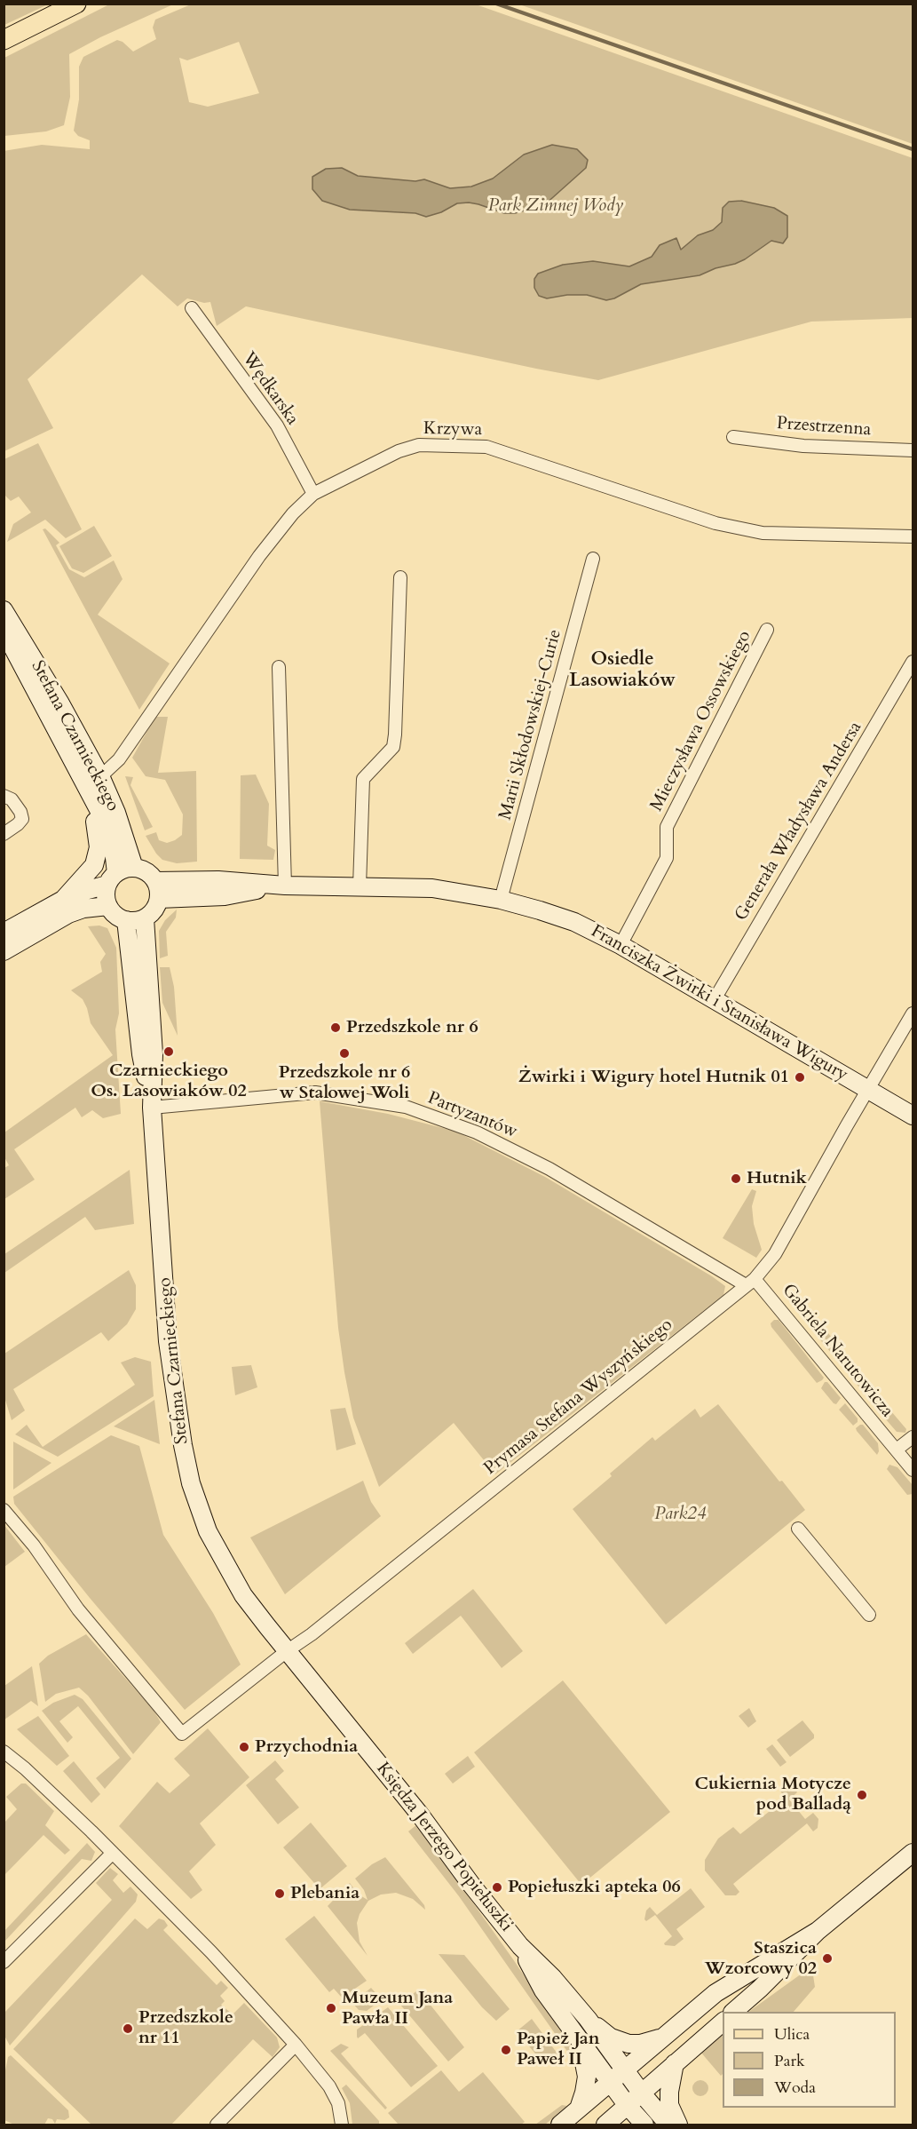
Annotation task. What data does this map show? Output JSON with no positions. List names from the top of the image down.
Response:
{
  "streets": {
    "street": [
      "Wędkarska",
      "Przestrzenna",
      "Krzywa",
      "Mieczysława Ossowskiego",
      "Marii Skłodowskiej-Curie",
      "Stefana Czarnieckiego",
      "Generała Władysława Andersa",
      "Franciszka Żwirki i Stanisława Wigury",
      "Partyzantów",
      "Gabriela Narutowicza",
      "Prymasa Stefana Wyszyńskiego",
      "Księdza Jerzego Popiełuszki"
    ]
  },
  "crossings": [
    ["Wędkarska", "Krzywa"],
    ["Krzywa", "Stefana Czarnieckiego"],
    ["Mieczysława Ossowskiego", "Franciszka Żwirki i Stanisława Wigury"],
    ["Marii Skłodowskiej-Curie", "Franciszka Żwirki i Stanisława Wigury"],
    ["Stefana Czarnieckiego", "Franciszka Żwirki i Stanisława Wigury"],
    ["Stefana Czarnieckiego", "Partyzantów"],
    ["Stefana Czarnieckiego", "Prymasa Stefana Wyszyńskiego"],
    ["Stefana Czarnieckiego", "Księdza Jerzego Popiełuszki"],
    ["Generała Władysława Andersa", "Franciszka Żwirki i Stanisława Wigury"],
    ["Franciszka Żwirki i Stanisława Wigury", "Prymasa Stefana Wyszyńskiego"],
    ["Partyzantów", "Gabriela Narutowicza"],
    ["Partyzantów", "Prymasa Stefana Wyszyńskiego"],
    ["Gabriela Narutowicza", "Prymasa Stefana Wyszyńskiego"],
    ["Prymasa Stefana Wyszyńskiego", "Księdza Jerzego Popiełuszki"]
  ],
  "districts": ["Osiedle Lasowiaków"],
  "parks": ["Park Zimnej Wody", "Park24"],
  "places": [
    "Przedszkole nr 6",
    "Czarnieckiego Os. Lasowiaków 02",
    "Przedszkole nr 6 w Stalowej Woli",
    "Żwirki i Wigury hotel Hutnik 01",
    "Hutnik",
    "Przychodnia",
    "Cukiernia Motycze pod Balladą",
    "Popiełuszki apteka 06",
    "Plebania",
    "Staszica Wzorcowy 02",
    "Muzeum Jana Pawła II",
    "Przedszkole nr 11",
    "Papież Jan Paweł II"
  ],
  "legend": ["Ulica", "Park", "Woda"]
}
